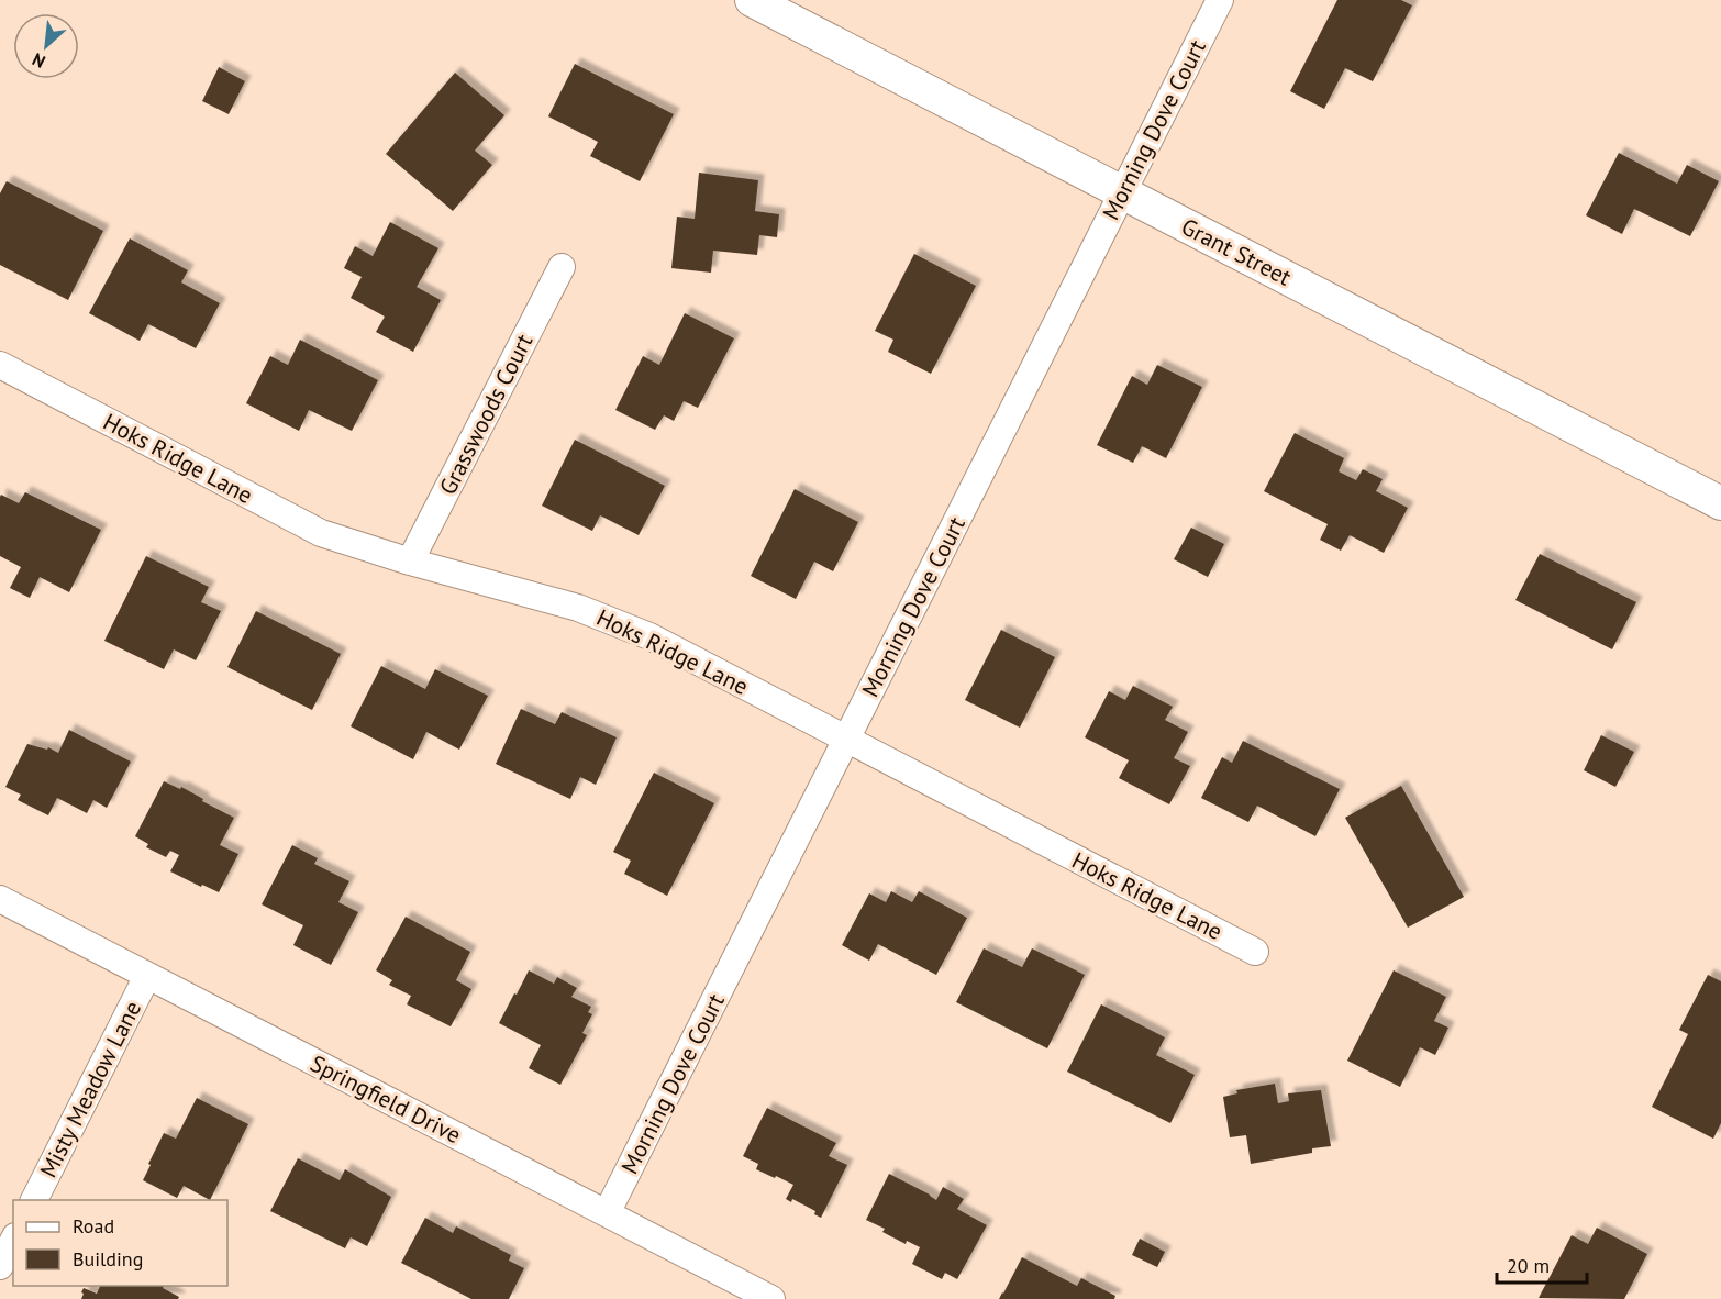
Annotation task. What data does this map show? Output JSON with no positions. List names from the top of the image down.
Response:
{
  "streets": {
    "street": [
      "Morning Dove Court",
      "Grant Street",
      "Grasswoods Court",
      "Hoks Ridge Lane",
      "Misty Meadow Lane",
      "Springfield Drive"
    ]
  },
  "crossings": [
    ["Morning Dove Court", "Grant Street"],
    ["Morning Dove Court", "Hoks Ridge Lane"],
    ["Morning Dove Court", "Springfield Drive"],
    ["Grasswoods Court", "Hoks Ridge Lane"],
    ["Misty Meadow Lane", "Springfield Drive"]
  ],
  "legend": ["Road", "Building"],
  "scale_bar": "20 m",
  "north": "bottom left"
}
